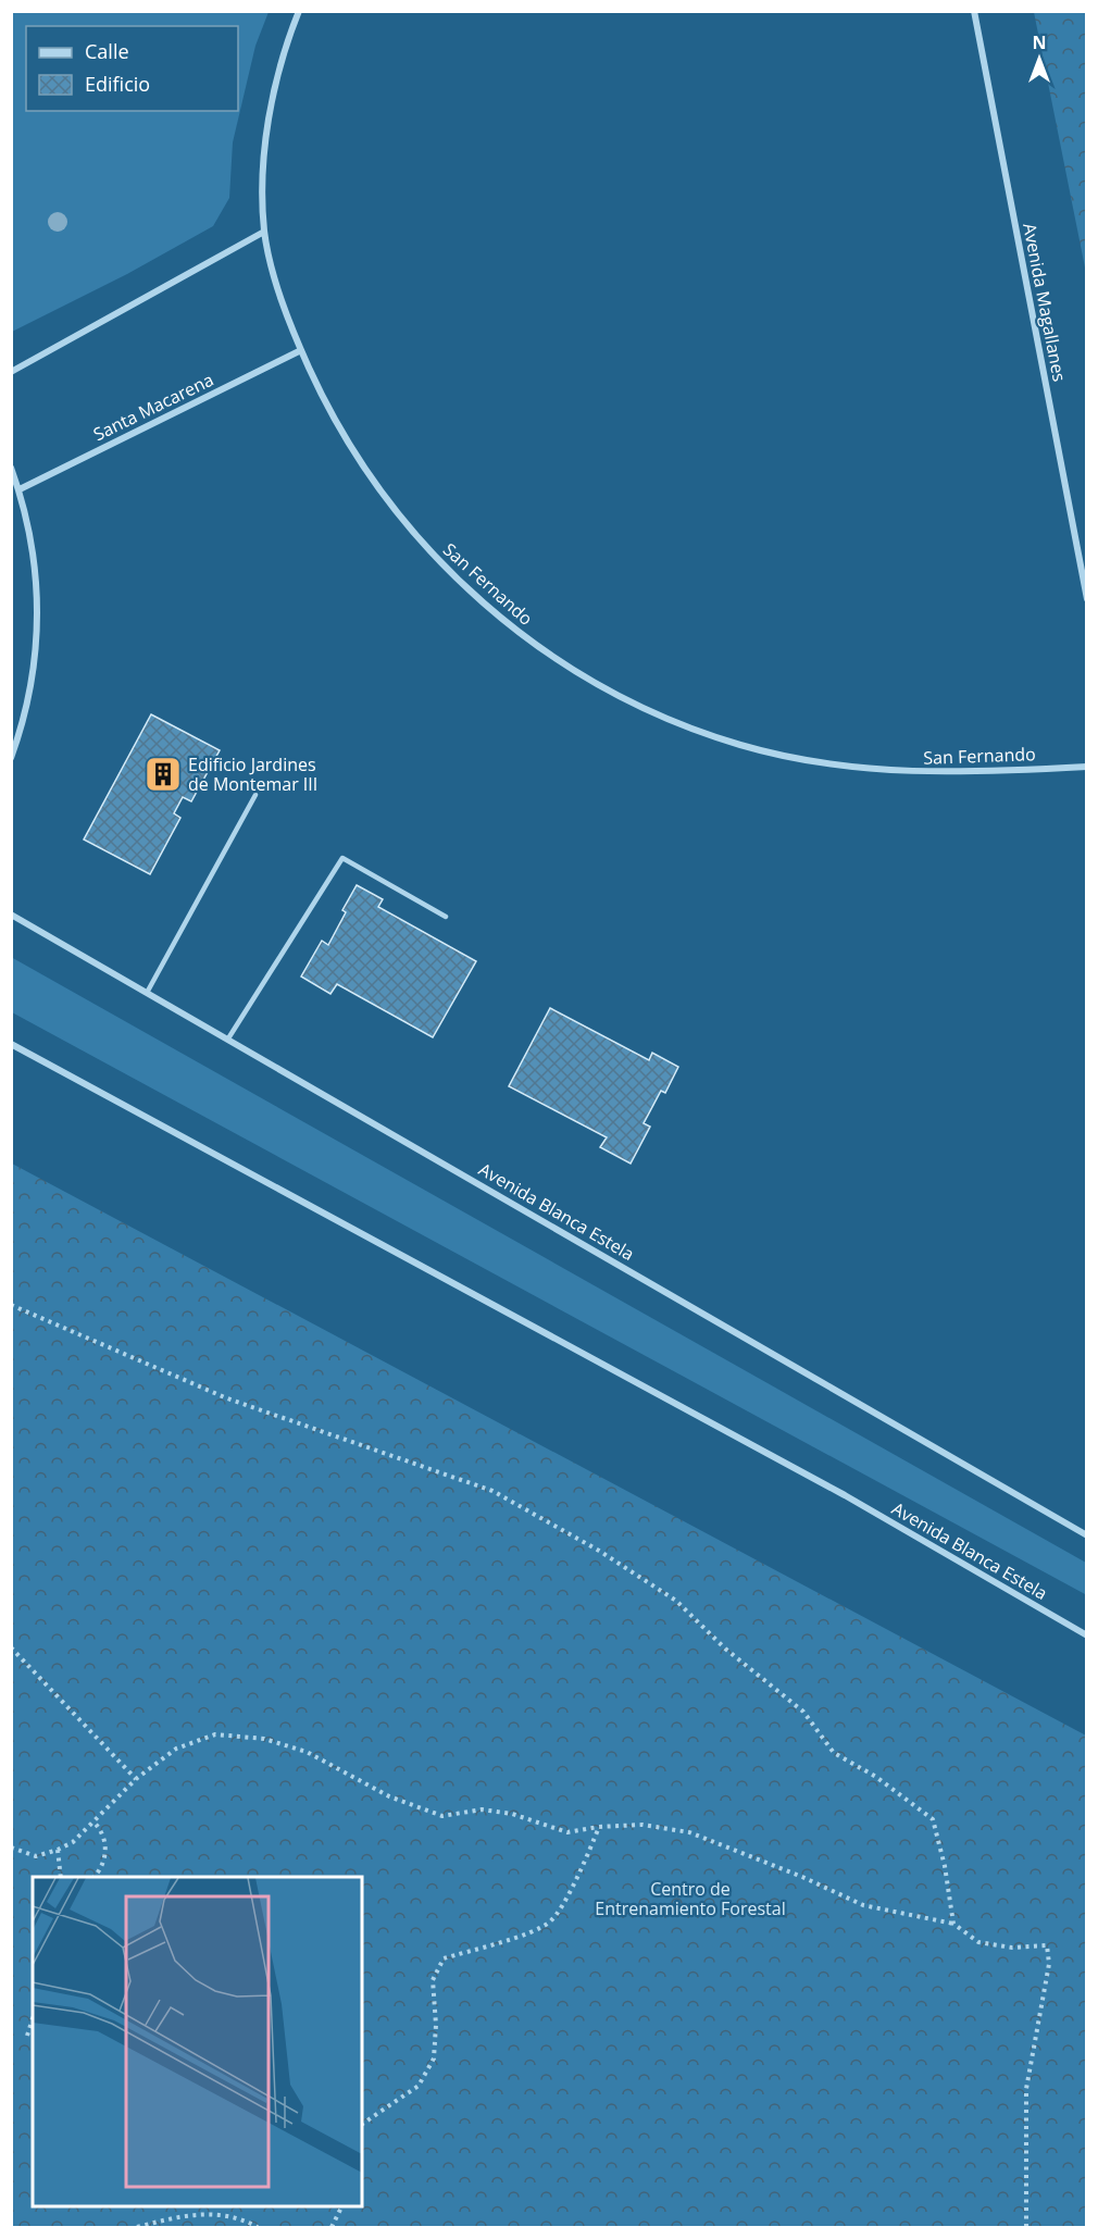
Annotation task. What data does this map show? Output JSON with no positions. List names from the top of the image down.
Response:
{
  "streets": {
    "street": [
      "Avenida Magallanes",
      "Santa Macarena",
      "San Fernando",
      "Avenida Blanca Estela"
    ]
  },
  "crossings": [
    ["Santa Macarena", "San Fernando"]
  ],
  "parks": ["Centro de Entrenamiento Forestal"],
  "places": {
    "building": ["Edificio Jardines de Montemar III"]
  },
  "legend": ["Calle", "Edificio"],
  "north": "top"
}
